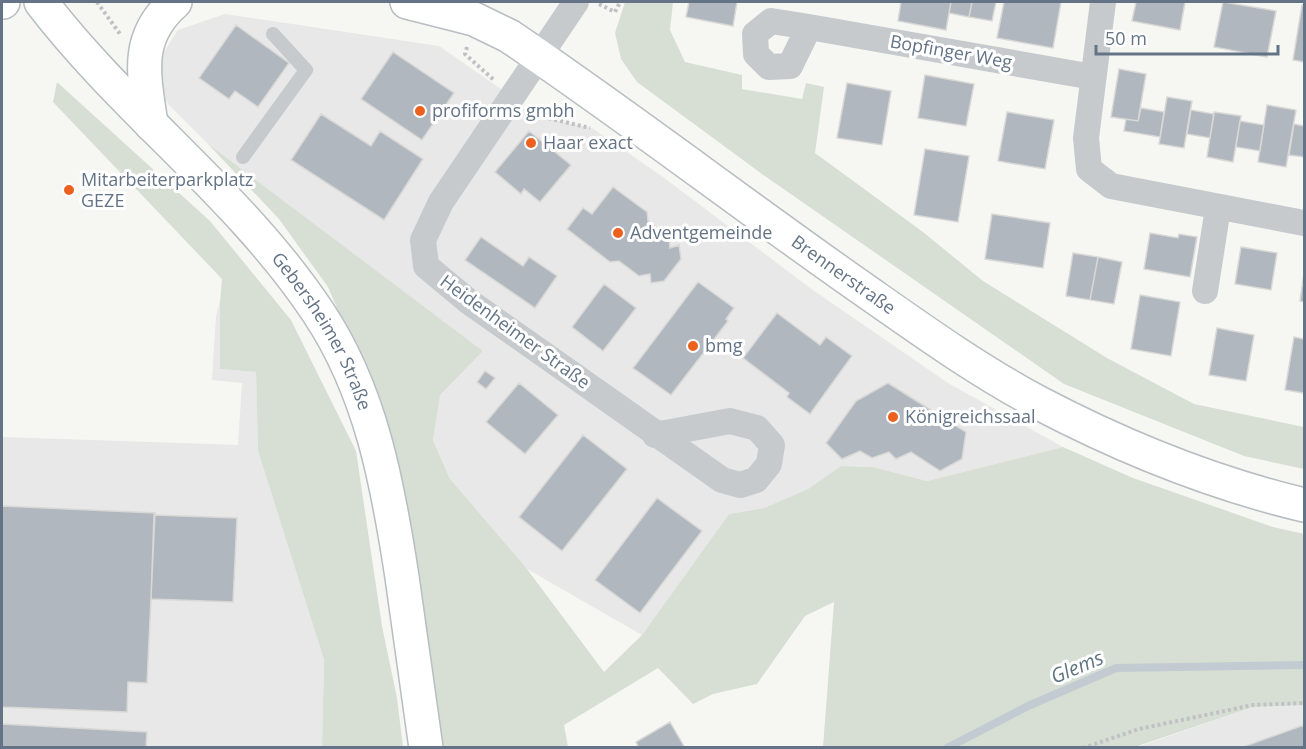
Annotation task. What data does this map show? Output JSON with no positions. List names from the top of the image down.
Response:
{
  "streets": {
    "main road": ["Brennerstraße", "Gebersheimer Straße"],
    "street": ["Bopfinger Weg", "Heidenheimer Straße"]
  },
  "crossings": [
    ["Brennerstraße", "Heidenheimer Straße"]
  ],
  "water": ["Glems"],
  "places": [
    "profiforms gmbh",
    "Haar exact",
    "Mitarbeiterparkplatz GEZE",
    "Adventgemeinde",
    "bmg",
    "Königreichssaal"
  ],
  "scale_bar": "50 m"
}
